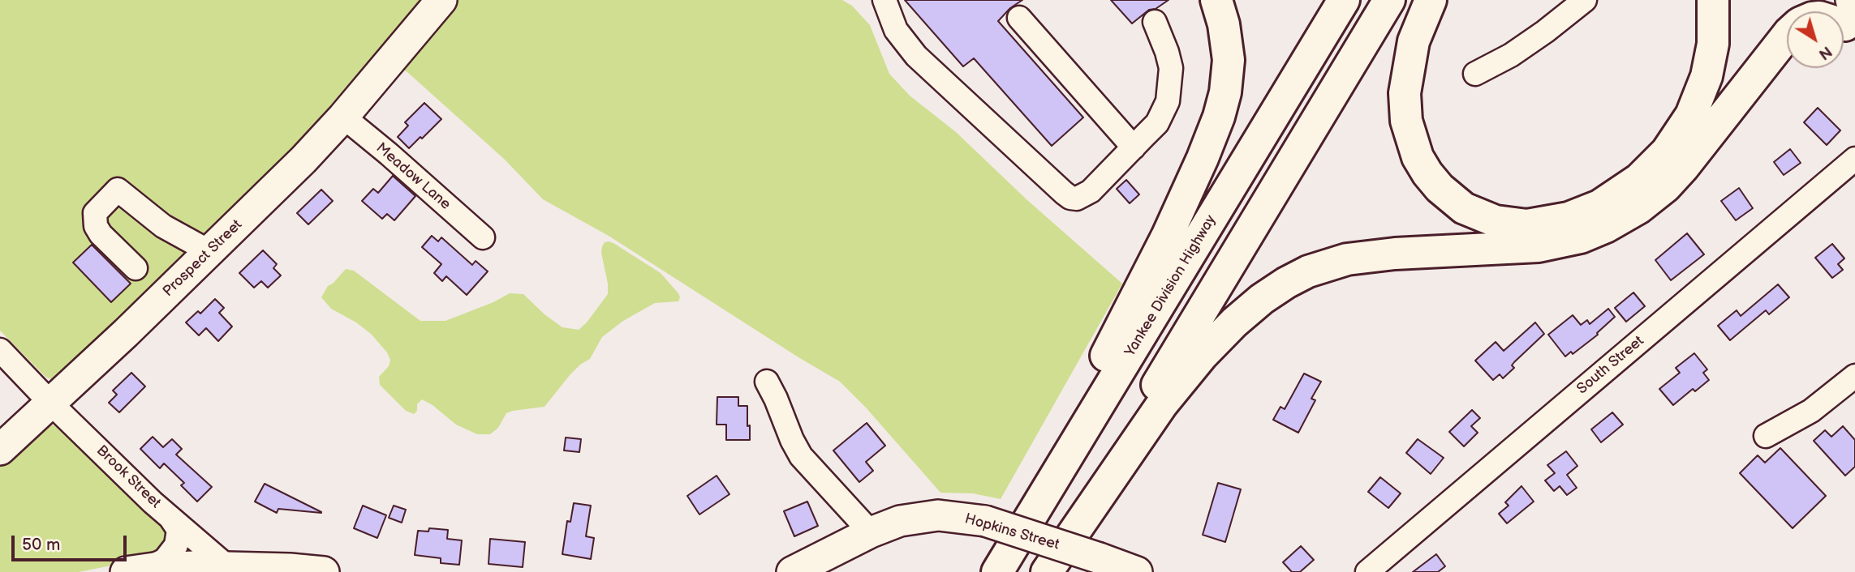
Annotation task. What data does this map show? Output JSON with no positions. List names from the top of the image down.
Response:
{
  "streets": {
    "highway": ["Yankee Division Highway"],
    "main road": ["Prospect Street", "Hopkins Street"],
    "street": ["Meadow Lane", "South Street", "Brook Street"]
  },
  "crossings": [
    ["Meadow Lane", "Prospect Street"],
    ["Prospect Street", "Brook Street"]
  ],
  "scale_bar": "50 m",
  "north": "bottom right"
}
